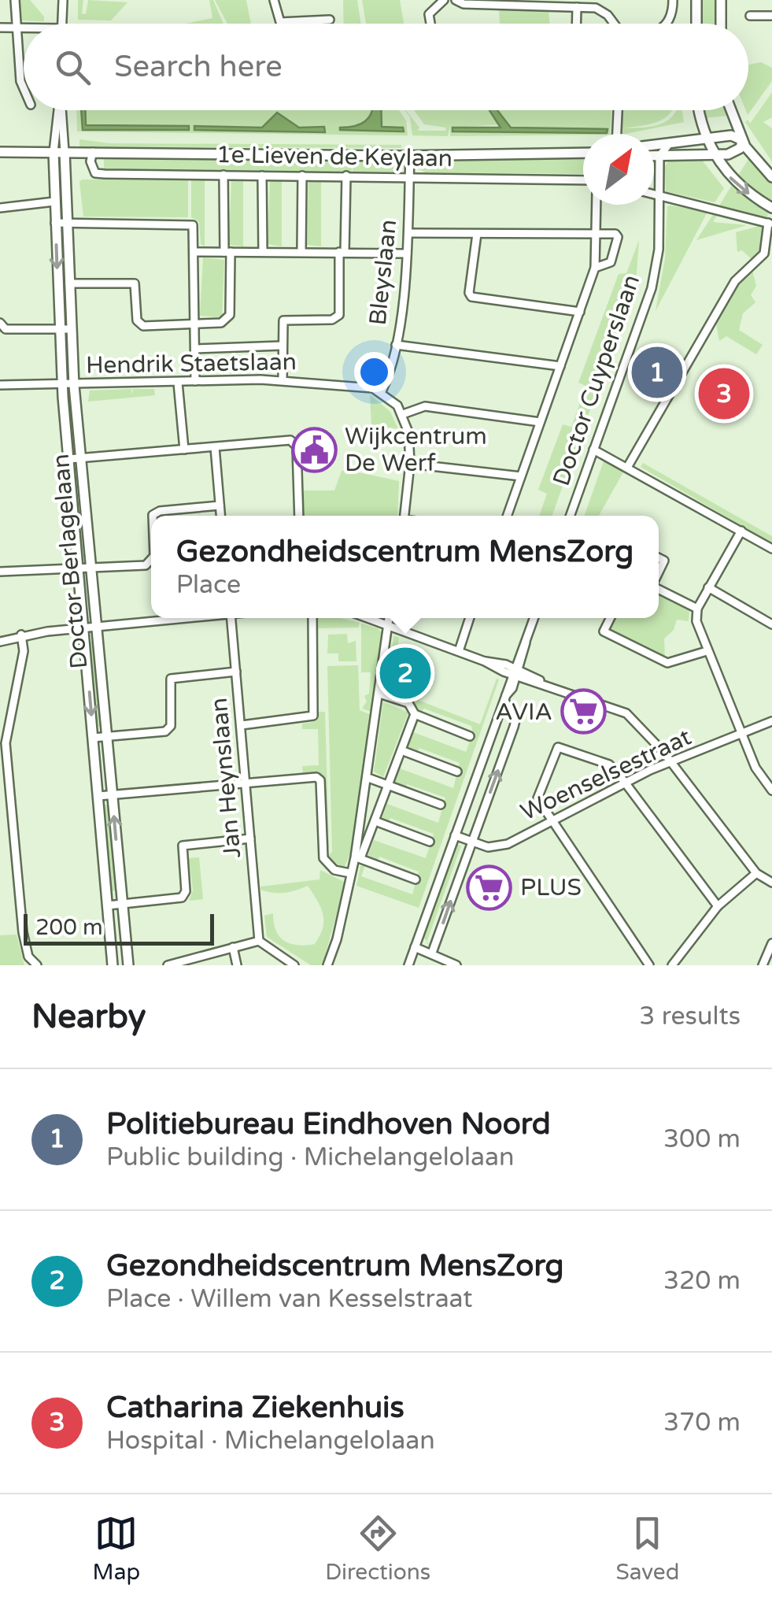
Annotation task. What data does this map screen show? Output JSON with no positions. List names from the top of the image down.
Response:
{
  "streets": {
    "main road": ["1e Lieven de Keylaan", "Doctor Berlagelaan"],
    "street": [
      "Bleyslaan",
      "Hendrik Staetslaan",
      "Doctor Cuyperslaan",
      "Woenselsestraat",
      "Jan Heynslaan"
    ]
  },
  "crossings": [
    ["1e Lieven de Keylaan", "Bleyslaan"],
    ["1e Lieven de Keylaan", "Doctor Berlagelaan"],
    ["Bleyslaan", "Hendrik Staetslaan"],
    ["Hendrik Staetslaan", "Doctor Berlagelaan"]
  ],
  "places": {
    "public building": ["Wijkcentrum De Werf"],
    "supermarket": ["AVIA", "PLUS"]
  },
  "scale_bar": "200 m",
  "north": "top right",
  "page": {
    "search": "Search here",
    "pins": ["1", "3", "2"],
    "popup": ["Gezondheidscentrum MensZorg", "Place"],
    "scale": "200 m",
    "heading": ["Nearby", "3 results"],
    "list": [
      {
        "mark": "1",
        "name": "Politiebureau Eindhoven Noord",
        "note": "Public building · Michelangelolaan",
        "value": "300 m"
      },
      {
        "mark": "2",
        "name": "Gezondheidscentrum MensZorg",
        "note": "Place · Willem van Kesselstraat",
        "value": "320 m"
      },
      {
        "mark": "3",
        "name": "Catharina Ziekenhuis",
        "note": "Hospital · Michelangelolaan",
        "value": "370 m"
      }
    ],
    "nav": ["Map", "Directions", "Saved"]
  }
}
